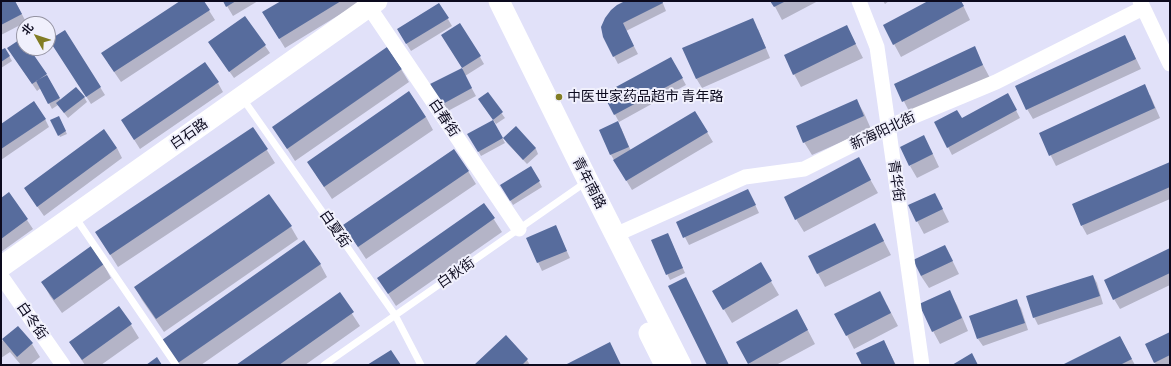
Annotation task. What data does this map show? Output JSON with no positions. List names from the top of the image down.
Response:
{
  "streets": {
    "main road": ["白石路", "青年南路"],
    "street": [
      "白春街",
      "新海阳北街",
      "青华街",
      "白冬街"
    ],
    "lane": ["白夏街", "白秋街"]
  },
  "crossings": [
    ["白春街", "白石路"],
    ["白春街", "白秋街"],
    ["新海阳北街", "青华街"],
    ["新海阳北街", "青年南路"],
    ["白石路", "白夏街"],
    ["青年南路", "白秋街"],
    ["白夏街", "白秋街"]
  ],
  "places": ["中医世家药品超市 青年路"],
  "north": "top left"
}
